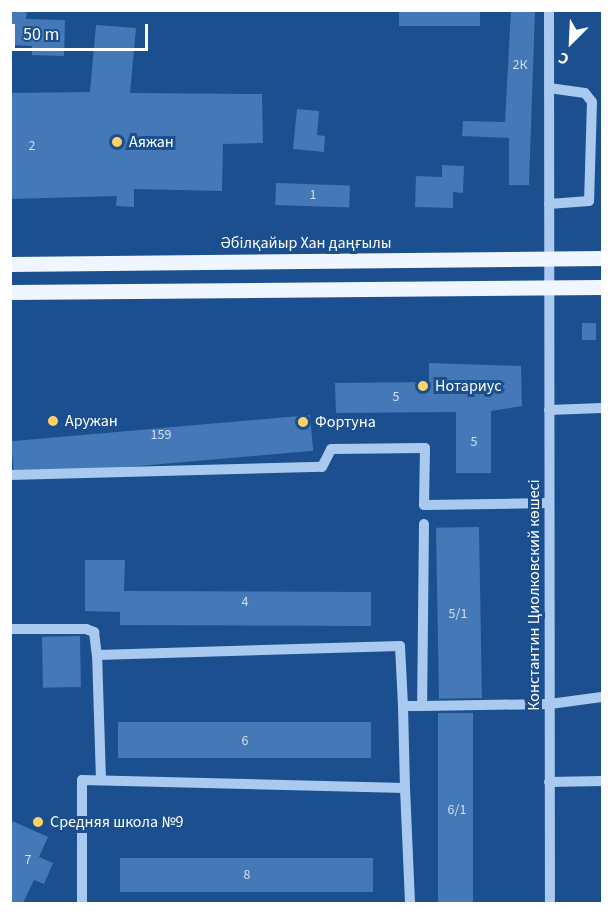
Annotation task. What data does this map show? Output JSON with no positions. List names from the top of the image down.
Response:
{
  "streets": {
    "main road": ["Әбілқайыр Хан даңғылы"],
    "street": ["Константин Циолковский көшесі"]
  },
  "crossings": [
    ["Әбілқайыр Хан даңғылы", "Константин Циолковский көшесі"]
  ],
  "places": [
    "Аяжан",
    "Нотариус",
    "Аружан",
    "Фортуна",
    "Средняя школа №9"
  ],
  "house_numbers": [
    "2К",
    "2",
    "1",
    "5",
    "159",
    "5",
    "4",
    "5/1",
    "6",
    "6/1",
    "7",
    "8"
  ],
  "scale_bar": "50 m",
  "north": "bottom left"
}
